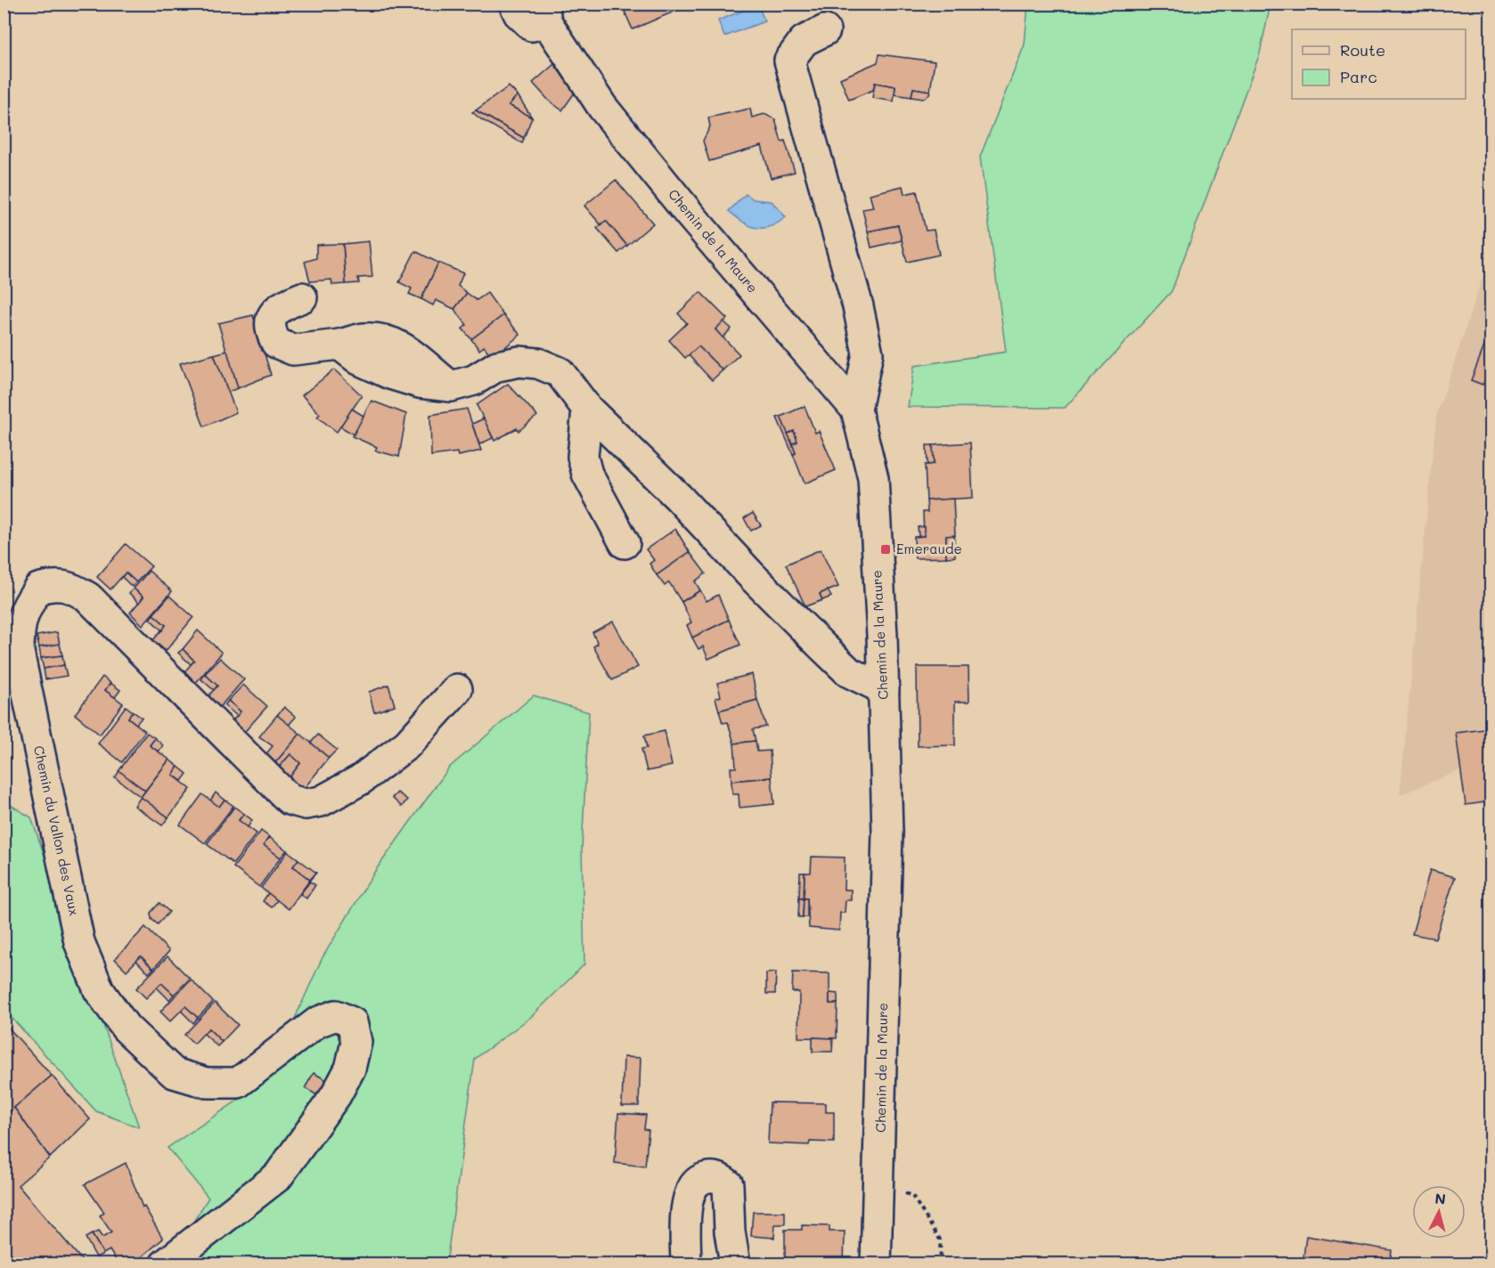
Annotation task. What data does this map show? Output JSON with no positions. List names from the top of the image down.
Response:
{
  "streets": {
    "street": ["Chemin de la Maure", "Chemin du Vallon des Vaux"]
  },
  "places": {
    "transit": ["Emeraude"]
  },
  "legend": ["Route", "Parc"],
  "north": "top"
}
